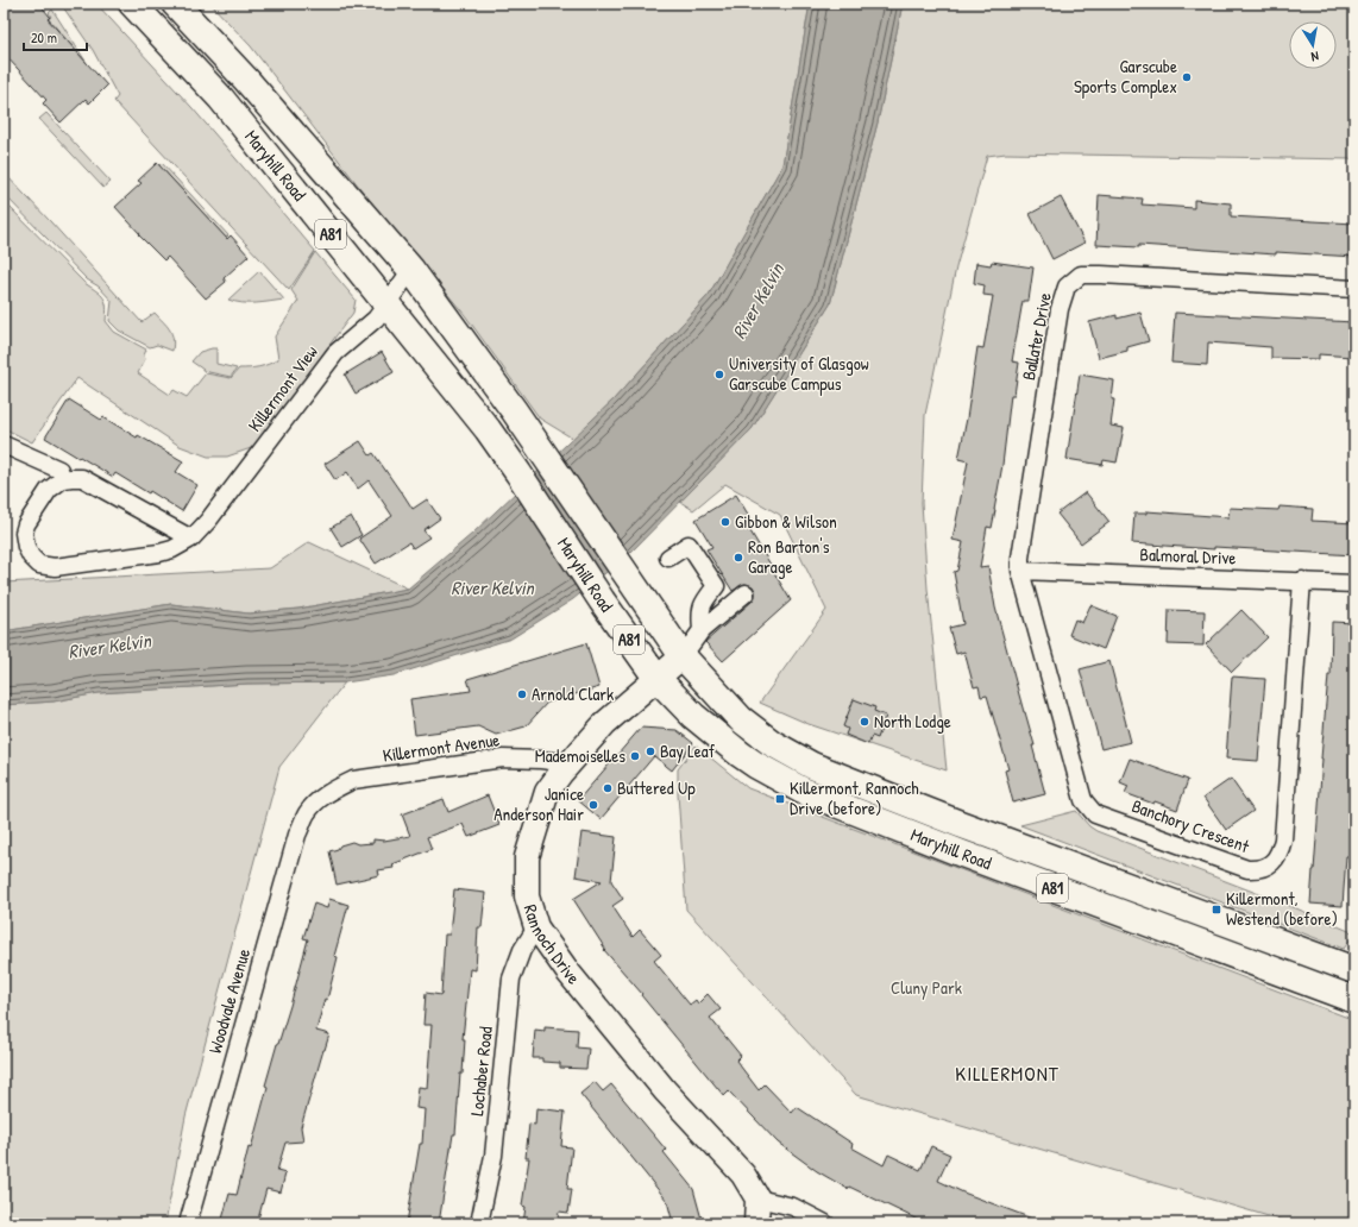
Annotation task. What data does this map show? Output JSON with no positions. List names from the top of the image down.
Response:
{
  "streets": {
    "main road": ["Maryhill Road", "A81"],
    "street": [
      "Ballater Drive",
      "Killermont View",
      "Balmoral Drive",
      "Killermont Avenue",
      "Banchory Crescent",
      "Rannoch Drive",
      "Woodvale Avenue",
      "Lochaber Road"
    ]
  },
  "crossings": [
    ["Maryhill Road", "Killermont View"],
    ["Maryhill Road", "Rannoch Drive"],
    ["Ballater Drive", "Balmoral Drive"],
    ["Ballater Drive", "Banchory Crescent"],
    ["Balmoral Drive", "Banchory Crescent"],
    ["Killermont Avenue", "Rannoch Drive"],
    ["Killermont Avenue", "Woodvale Avenue"],
    ["Rannoch Drive", "Lochaber Road"]
  ],
  "districts": ["KILLERMONT"],
  "water": ["River Kelvin"],
  "parks": ["Cluny Park"],
  "places": {
    "other": [
      "Garscube Sports Complex",
      "University of Glasgow Garscube Campus",
      "Gibbon & Wilson",
      "Ron Barton's Garage",
      "Arnold Clark",
      "North Lodge",
      "Bay Leaf",
      "Mademoiselles",
      "Buttered Up",
      "Janice Anderson Hair"
    ],
    "transit": ["Killermont, Rannoch Drive (before)", "Killermont, Westend (before)"]
  },
  "scale_bar": "20 m",
  "north": "bottom"
}
